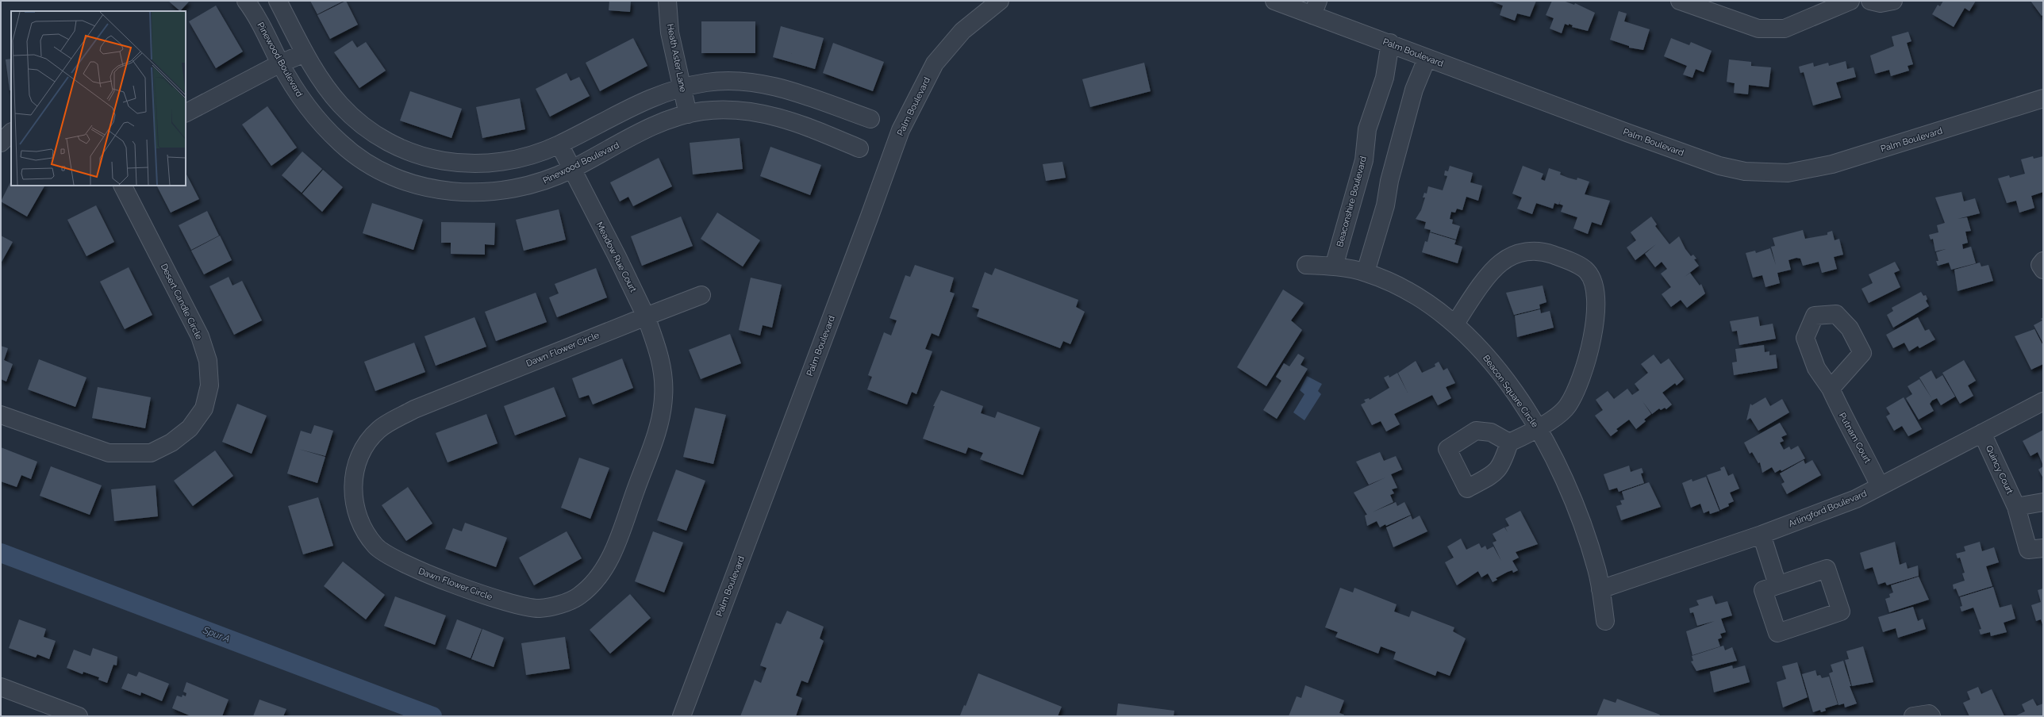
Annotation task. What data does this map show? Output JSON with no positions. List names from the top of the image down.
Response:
{
  "streets": {
    "street": [
      "Palm Boulevard",
      "Heath Aster Lane",
      "Pinewood Boulevard",
      "Beaconshire Boulevard",
      "Meadow Rue Court",
      "Desert Candle Circle",
      "Dawn Flower Circle",
      "Beacon Square Circle",
      "Putnam Court",
      "Quincy Court",
      "Arlingford Boulevard"
    ]
  },
  "crossings": [
    ["Palm Boulevard", "Beaconshire Boulevard"],
    ["Heath Aster Lane", "Pinewood Boulevard"],
    ["Pinewood Boulevard", "Meadow Rue Court"],
    ["Beaconshire Boulevard", "Beacon Square Circle"],
    ["Meadow Rue Court", "Dawn Flower Circle"],
    ["Beacon Square Circle", "Arlingford Boulevard"],
    ["Putnam Court", "Arlingford Boulevard"],
    ["Quincy Court", "Arlingford Boulevard"]
  ],
  "water": ["Spur A"]
}
